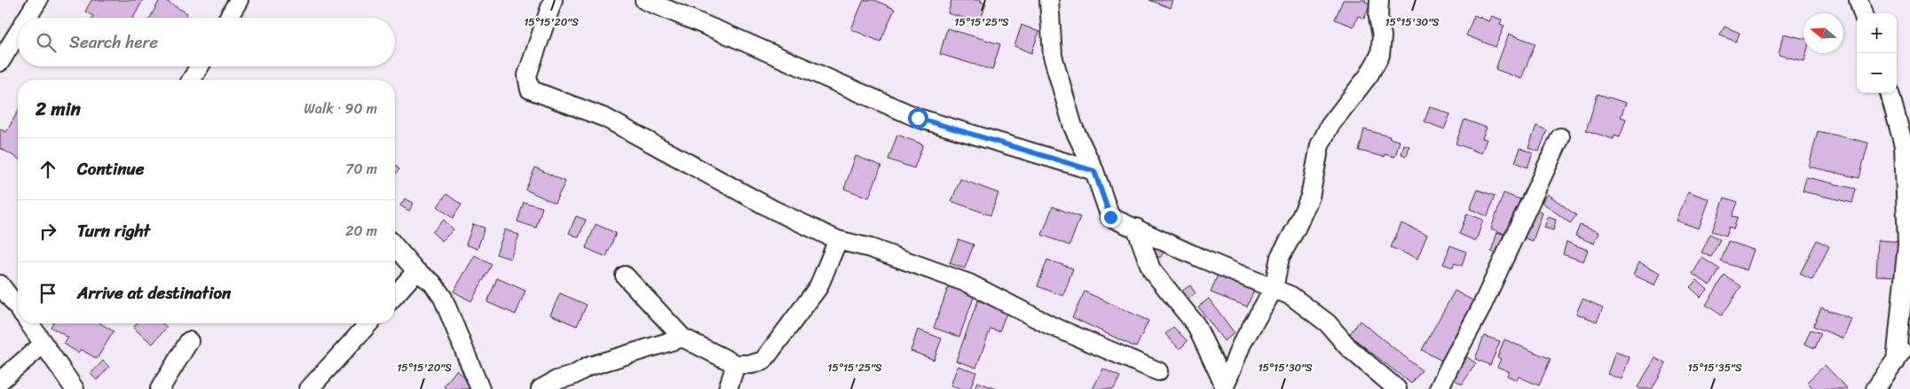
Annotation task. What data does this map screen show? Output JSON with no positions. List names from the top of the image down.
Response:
{
  "north": "left",
  "page": {
    "map_buttons": ["+", "−"],
    "search": "Search here",
    "heading": ["2 min", "Walk · 90 m"],
    "list": [
      ["Continue", "70 m"],
      ["Turn right", "20 m"],
      "Arrive at destination"
    ]
  },
  "coordinates": [
    "15°15'20\"S",
    "15°15'25\"S",
    "15°15'30\"S",
    "15°15'35\"S"
  ]
}
